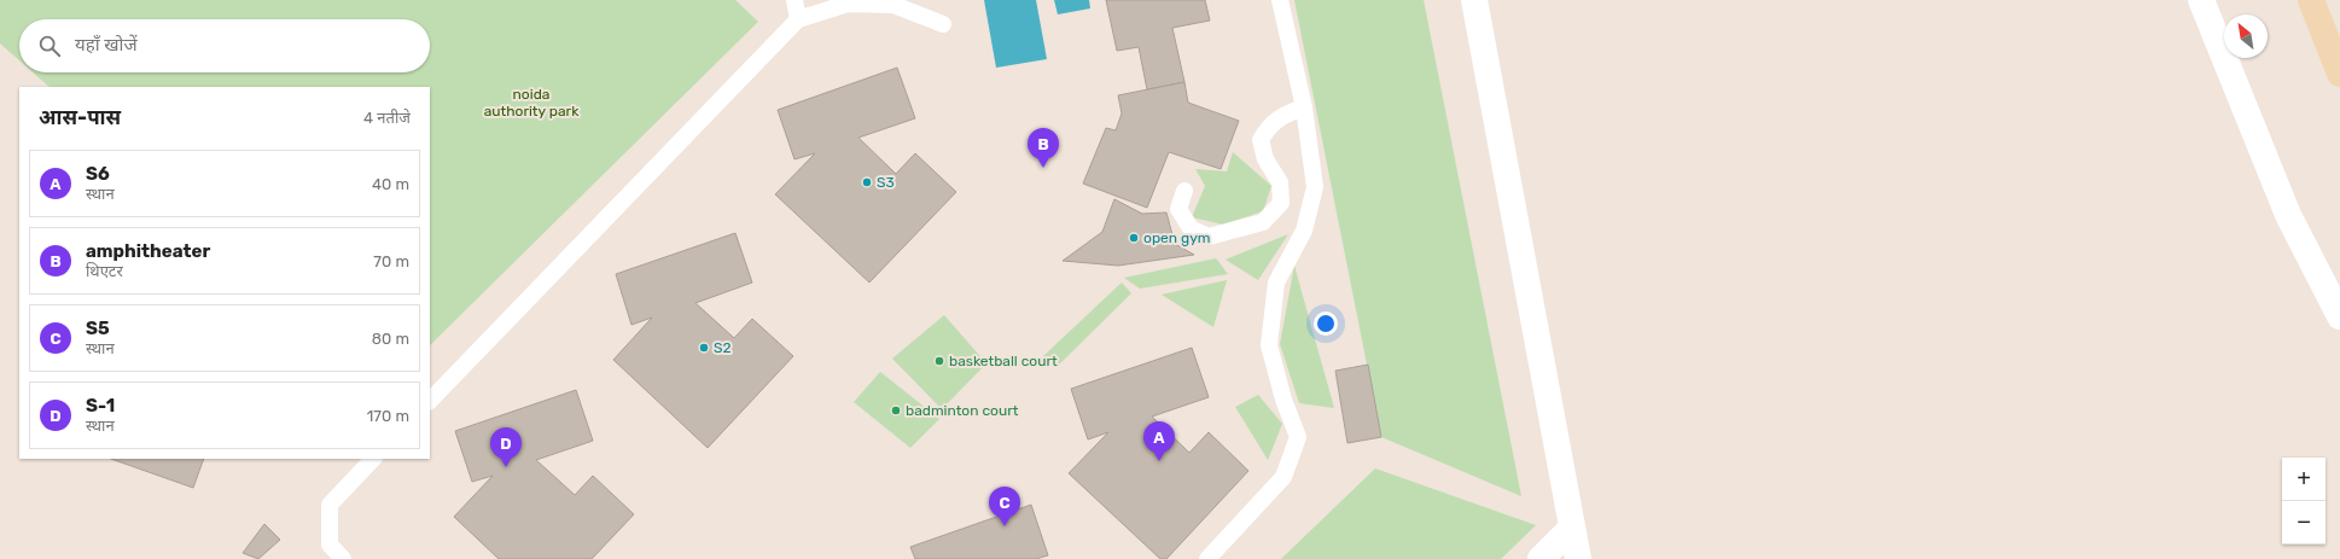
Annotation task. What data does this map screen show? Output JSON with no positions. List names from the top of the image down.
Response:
{
  "parks": ["noida authority park"],
  "places": [
    "S3",
    "open gym",
    "S2",
    "basketball court",
    "badminton court"
  ],
  "north": "top left",
  "page": {
    "search": "यहाँ खोजें",
    "heading": ["आस-पास", "4 नतीजे"],
    "pins": [
      "B",
      "A",
      "D",
      "C"
    ],
    "list": [
      {
        "mark": "A",
        "name": "S6",
        "note": "स्थान",
        "value": "40 m"
      },
      {
        "mark": "B",
        "name": "amphitheater",
        "note": "थिएटर",
        "value": "70 m"
      },
      {
        "mark": "C",
        "name": "S5",
        "note": "स्थान",
        "value": "80 m"
      },
      {
        "mark": "D",
        "name": "S-1",
        "note": "स्थान",
        "value": "170 m"
      }
    ],
    "map_buttons": ["+", "−"]
  }
}
